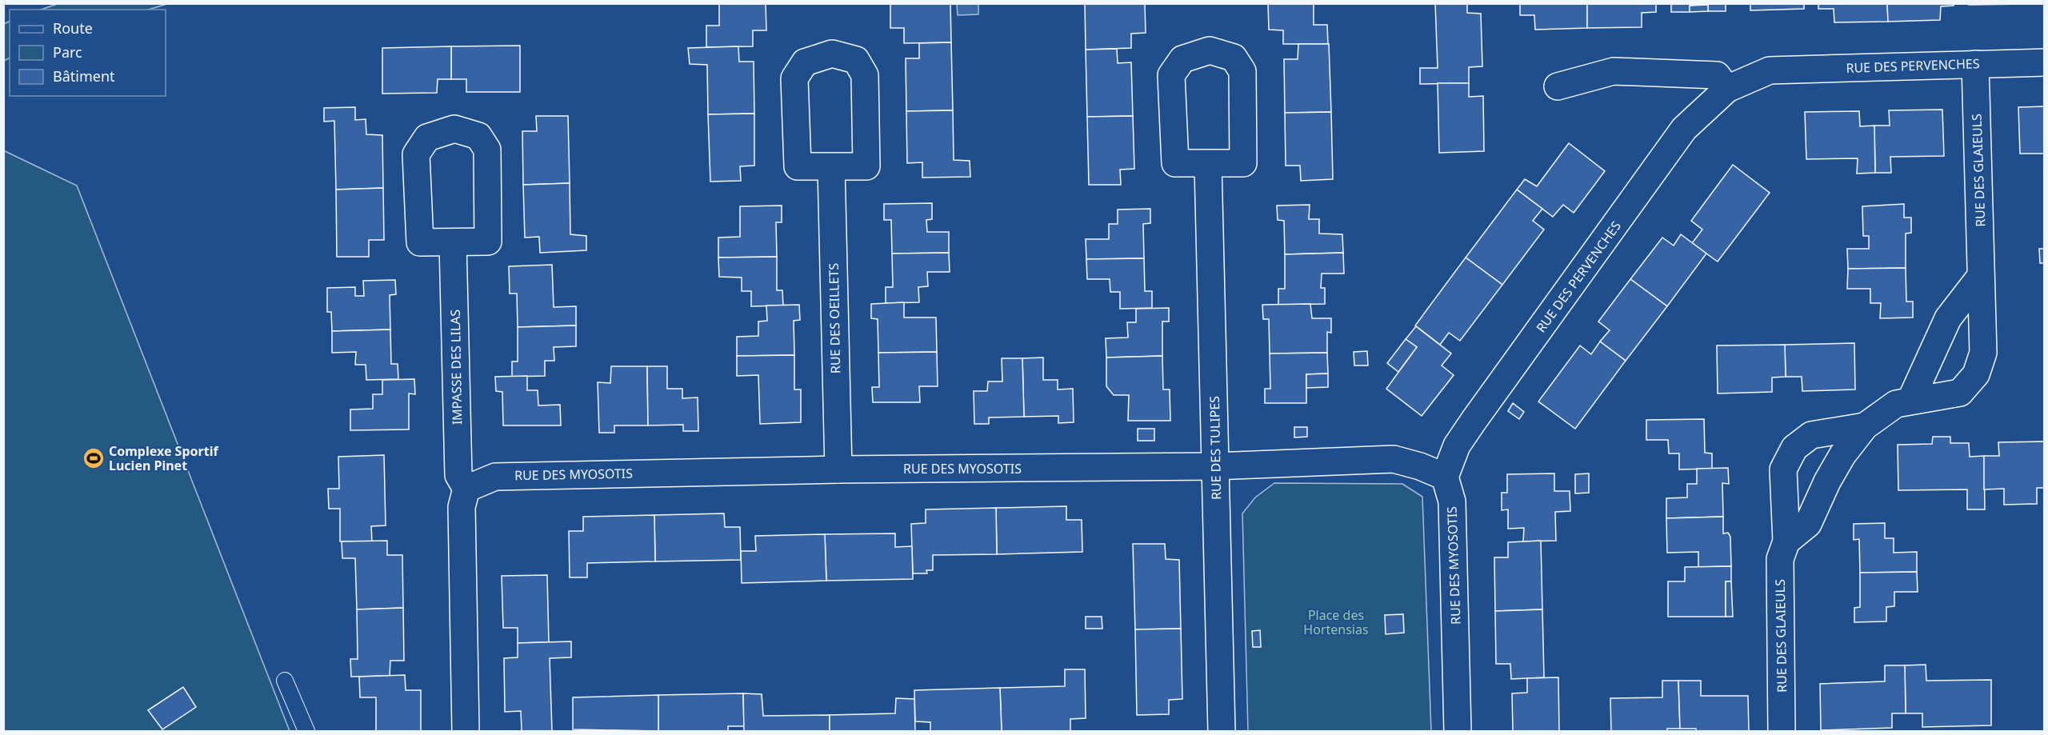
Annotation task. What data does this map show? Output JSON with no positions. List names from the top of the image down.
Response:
{
  "streets": {
    "street": [
      "RUE DES PERVENCHES",
      "RUE DES GLAIEULS",
      "RUE DES OEILLETS",
      "IMPASSE DES LILAS",
      "RUE DES TULIPES",
      "RUE DES MYOSOTIS"
    ]
  },
  "crossings": [
    ["RUE DES PERVENCHES", "RUE DES GLAIEULS"],
    ["RUE DES PERVENCHES", "RUE DES MYOSOTIS"],
    ["RUE DES OEILLETS", "RUE DES MYOSOTIS"],
    ["IMPASSE DES LILAS", "RUE DES MYOSOTIS"],
    ["RUE DES TULIPES", "RUE DES MYOSOTIS"]
  ],
  "parks": ["Place des Hortensias"],
  "places": {
    "sports": ["Complexe Sportif Lucien Pinet"]
  },
  "legend": ["Route", "Parc", "Bâtiment"]
}
